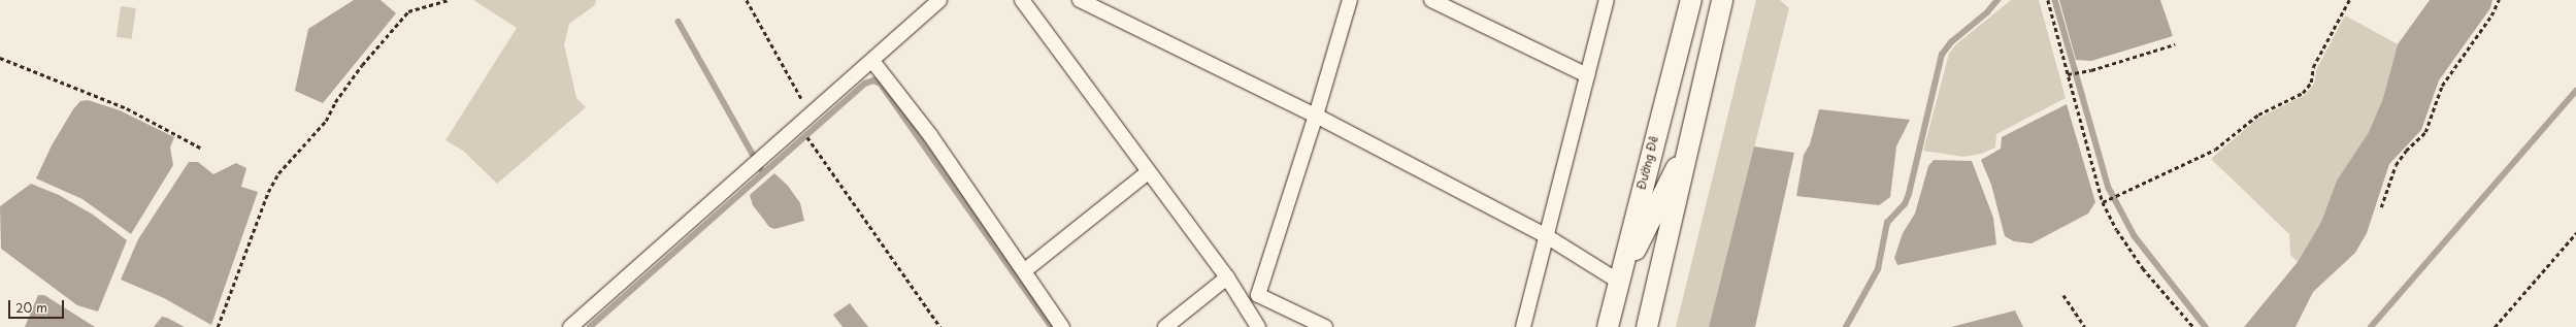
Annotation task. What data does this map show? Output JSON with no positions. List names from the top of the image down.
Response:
{
  "streets": {
    "street": ["Đường Đê"]
  },
  "scale_bar": "20 m"
}
